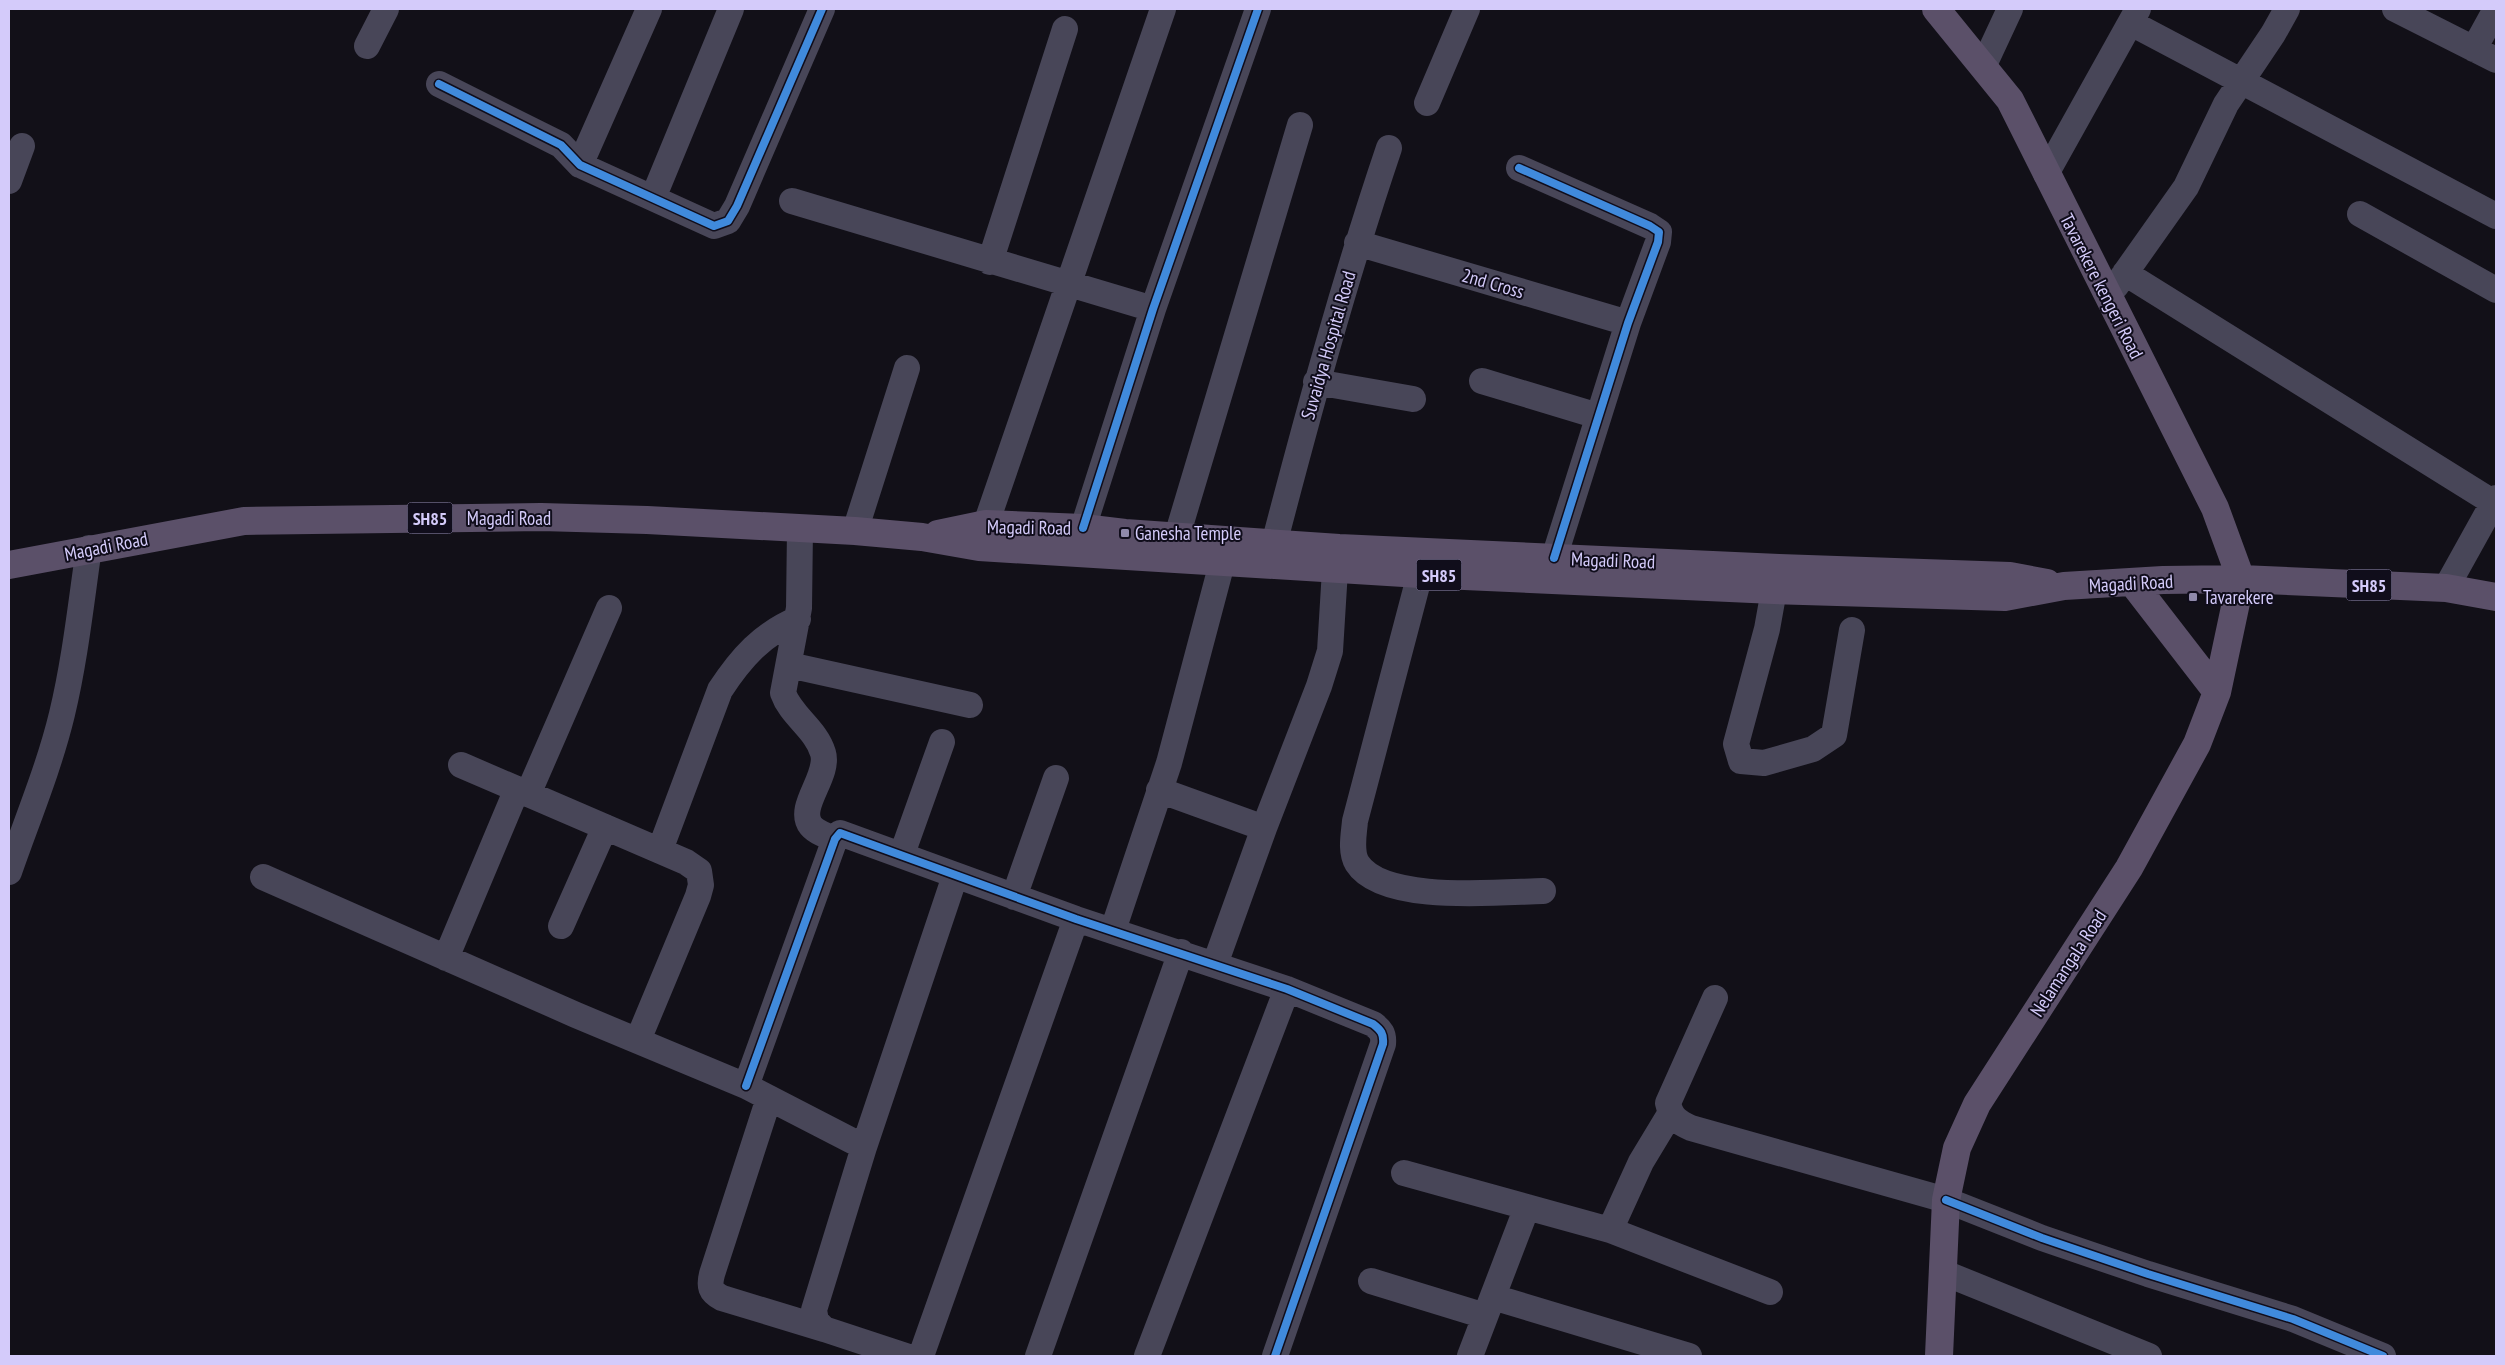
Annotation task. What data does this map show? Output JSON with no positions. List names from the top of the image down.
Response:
{
  "streets": {
    "main road": [
      "Tavarekere kengeri Road",
      "SH85",
      "Magadi Road",
      "Nelamangala Road"
    ],
    "street": ["2nd Cross", "Suvaidya Hospital Road"]
  },
  "crossings": [
    ["2nd Cross", "Suvaidya Hospital Road"],
    ["Tavarekere kengeri Road", "Magadi Road"],
    ["Tavarekere kengeri Road", "Nelamangala Road"],
    ["Suvaidya Hospital Road", "Magadi Road"],
    ["Magadi Road", "Nelamangala Road"]
  ],
  "places": {
    "transit": ["Ganesha Temple", "Tavarekere"]
  }
}
